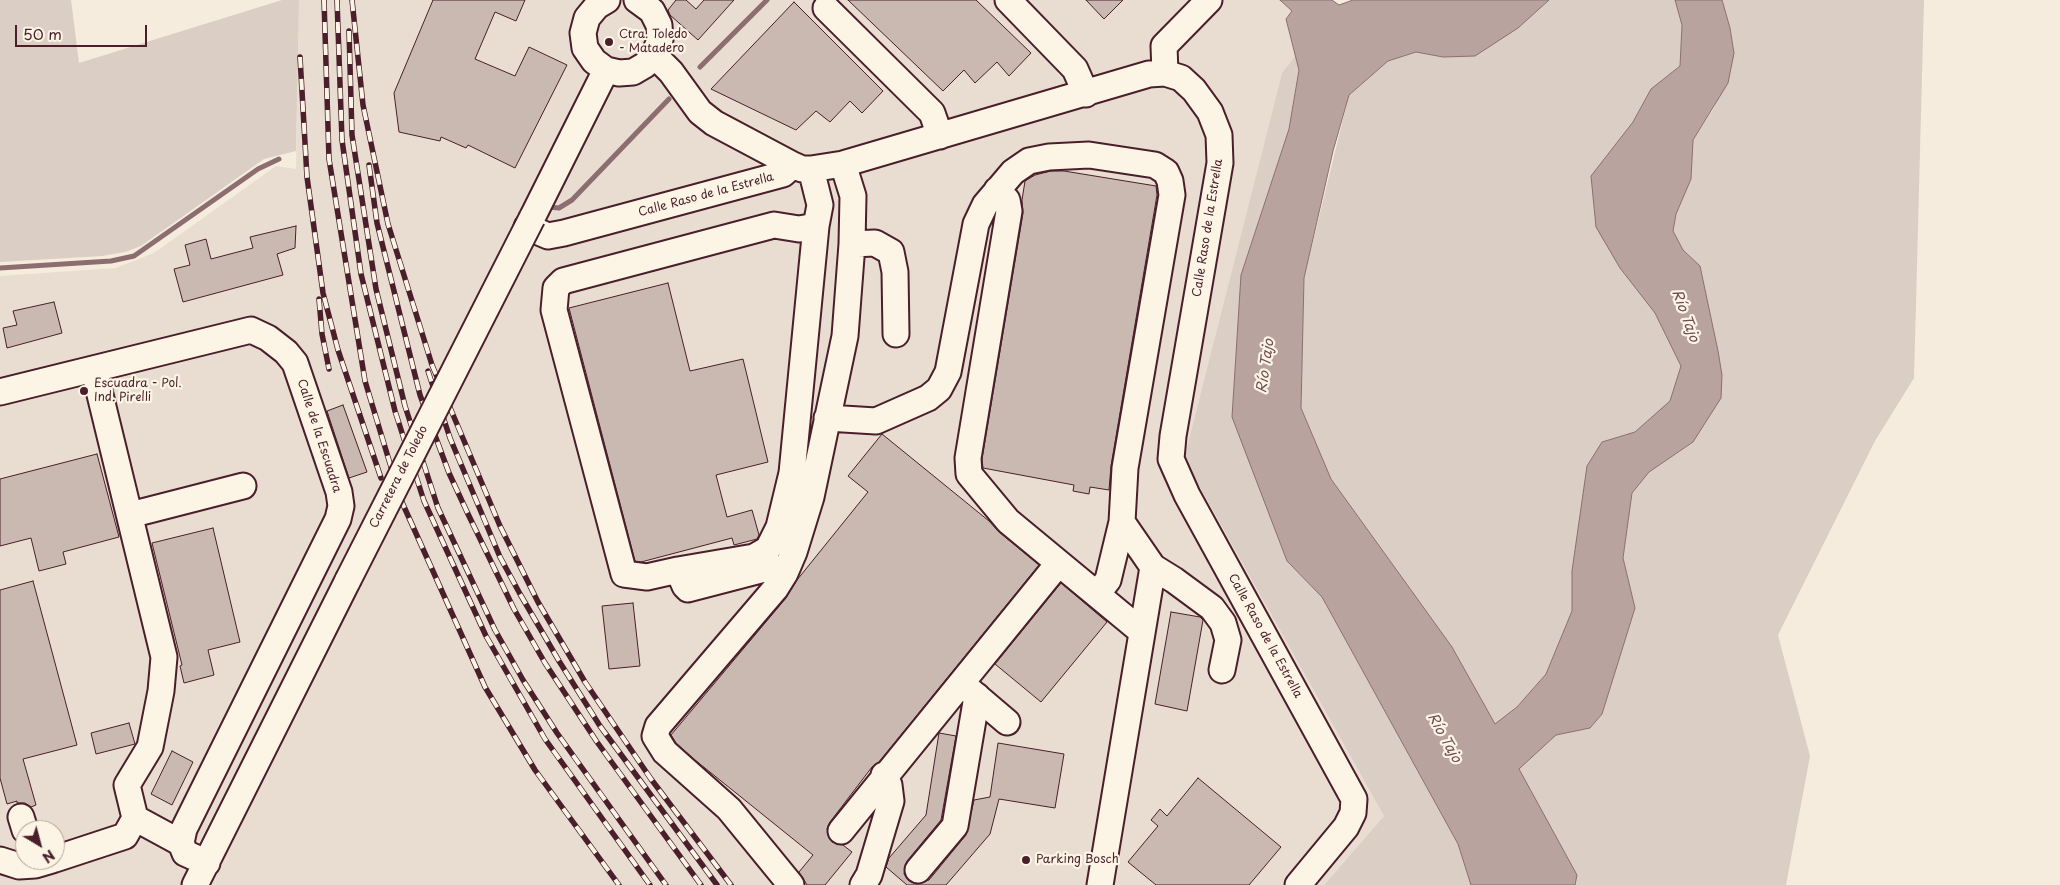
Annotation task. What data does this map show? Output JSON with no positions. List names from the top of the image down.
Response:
{
  "streets": {
    "street": ["Calle Raso de la Estrella", "Calle de la Escuadra", "Carretera de Toledo"]
  },
  "crossings": [
    ["Calle Raso de la Estrella", "Carretera de Toledo"]
  ],
  "water": ["Río Tajo"],
  "places": ["Ctra. Toledo - Matadero", "Escuadra - Pol. Ind. Pirelli", "Parking Bosch"],
  "scale_bar": "50 m",
  "north": "bottom right"
}
